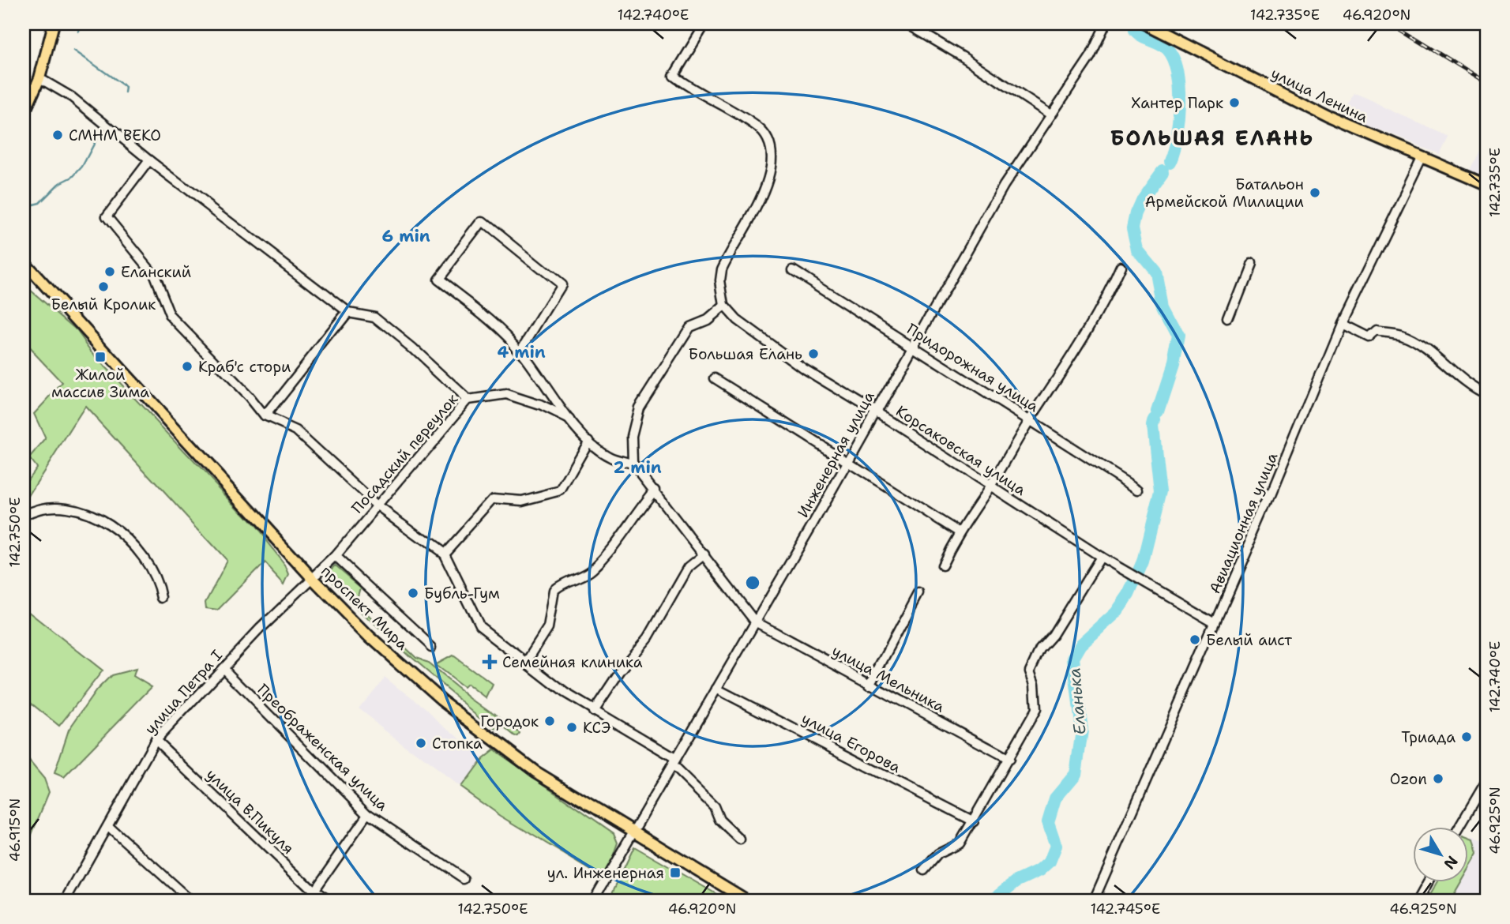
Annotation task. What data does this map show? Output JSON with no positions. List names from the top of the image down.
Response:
{
  "streets": {
    "main road": ["улица Ленина", "проспект Мира"],
    "street": [
      "Придорожная улица",
      "Корсаковская улица",
      "Посадский переулок",
      "Инженерная улица",
      "Авиационная улица",
      "улица Мельника",
      "улица Петра I",
      "улица Егорова",
      "Преображенская улица",
      "улица В.Пикуля"
    ]
  },
  "crossings": [
    ["улица Ленина", "Авиационная улица"],
    ["Придорожная улица", "Инженерная улица"],
    ["Корсаковская улица", "Инженерная улица"],
    ["Корсаковская улица", "Авиационная улица"],
    ["Посадский переулок", "проспект Мира"],
    ["Посадский переулок", "улица Петра I"],
    ["Инженерная улица", "проспект Мира"],
    ["Инженерная улица", "улица Мельника"],
    ["Инженерная улица", "улица Егорова"],
    ["проспект Мира", "улица Петра I"],
    ["улица Петра I", "Преображенская улица"],
    ["улица Петра I", "улица В.Пикуля"]
  ],
  "districts": ["БОЛЬШАЯ ЕЛАНЬ"],
  "water": ["Еланька"],
  "places": {
    "other": [
      "Хантер Парк",
      "СМНМ ВЕКО",
      "Батальон Армейской Милиции",
      "Еланский",
      "Белый Кролик",
      "Большая Елань",
      "Краб'с стори",
      "Бубль-Гум",
      "Белый аист",
      "Городок",
      "КСЭ",
      "Триада",
      "Стопка",
      "Ozon"
    ],
    "transit": ["Жилой массив Зима", "ул. Инженерная"],
    "health": ["Семейная клиника"]
  },
  "north": "bottom right",
  "coordinates": [
    "142.740°E",
    "142.735°E",
    "46.920°N",
    "142.750°E",
    "46.925°N",
    "46.915°N",
    "142.745°E"
  ],
  "rings": ["6 min", "4 min", "2 min"]
}
